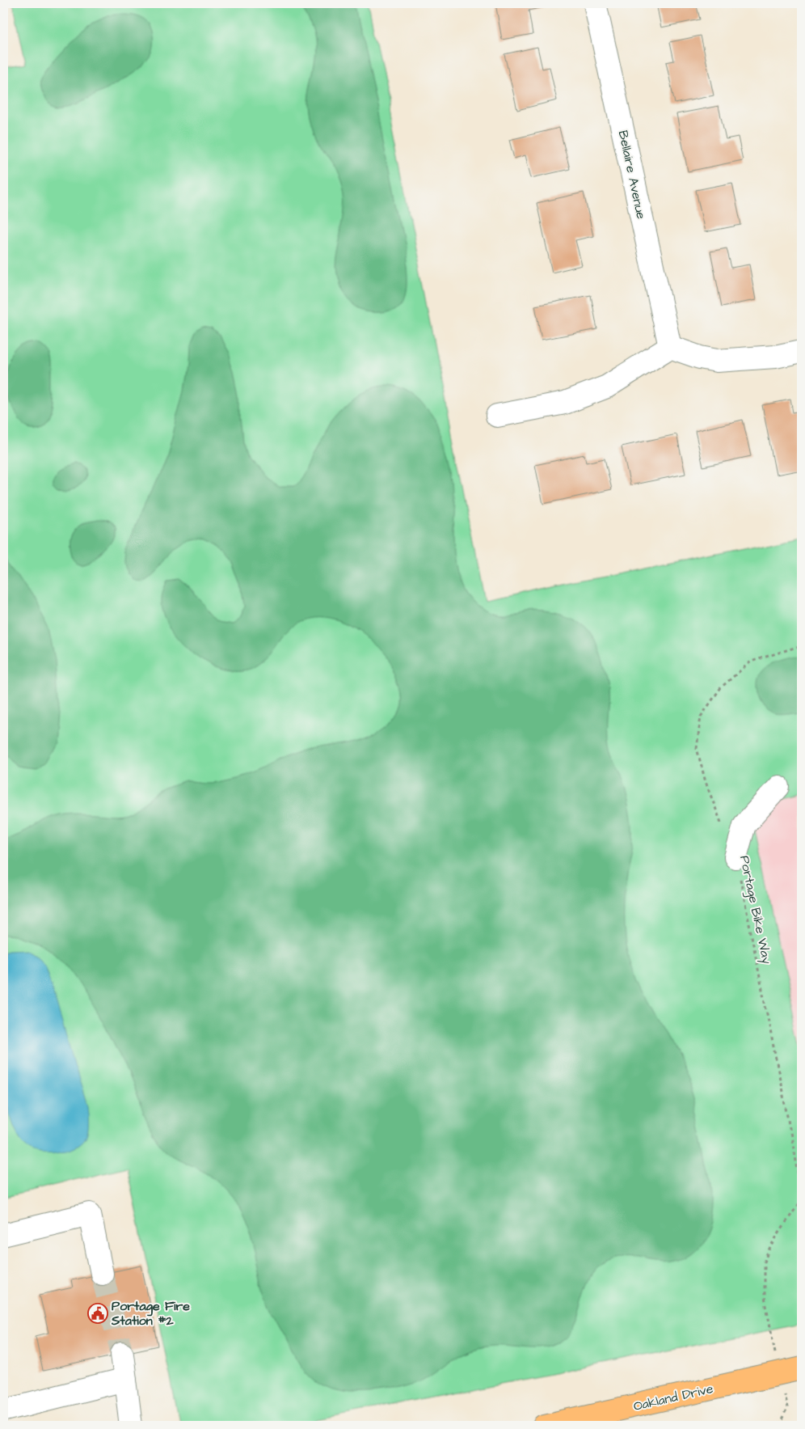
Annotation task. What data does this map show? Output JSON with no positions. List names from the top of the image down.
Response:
{
  "streets": {
    "main road": ["Oakland Drive"],
    "street": ["Bellaire Avenue"],
    "path": ["Portage Bike Way"]
  },
  "places": {
    "public building": ["Portage Fire Station #2"]
  }
}
